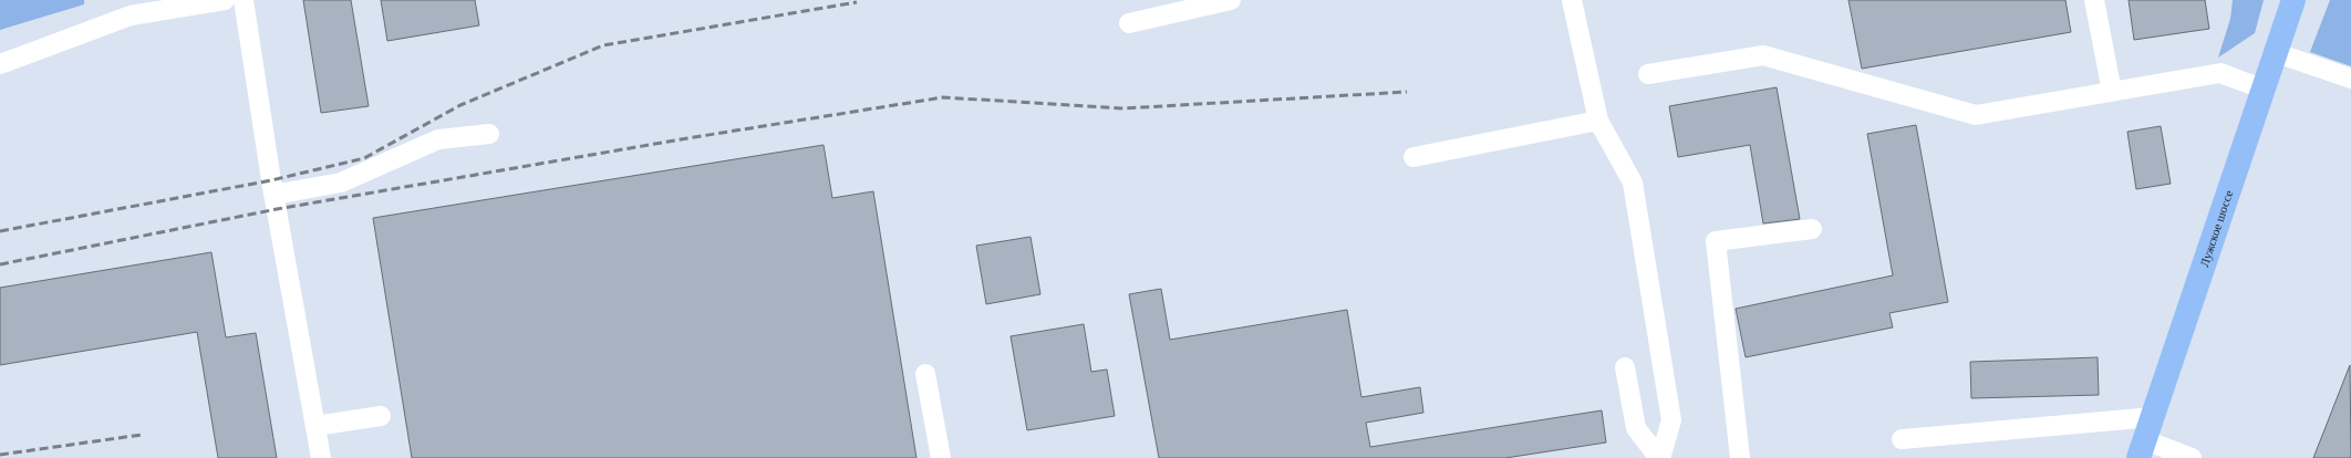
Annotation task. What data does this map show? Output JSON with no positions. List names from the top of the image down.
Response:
{
  "streets": {
    "main road": ["Лужское шоссе"]
  }
}
